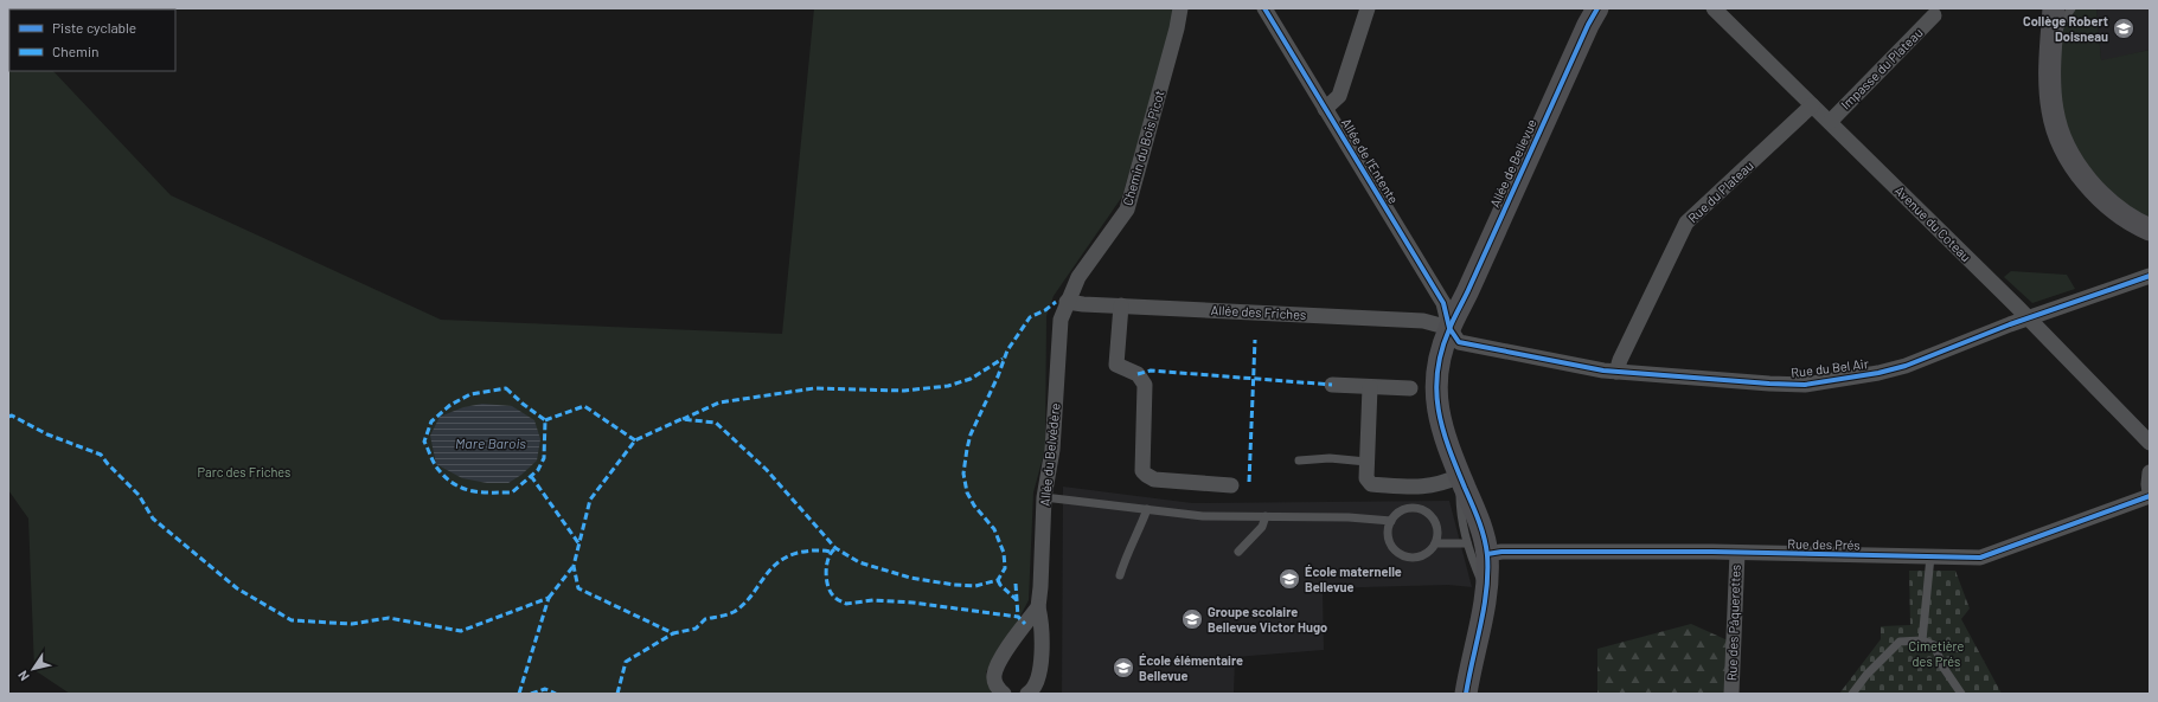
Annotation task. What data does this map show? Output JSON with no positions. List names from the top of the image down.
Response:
{
  "streets": {
    "street": [
      "Impasse du Plateau",
      "Chemin du Bois Picot",
      "Allée de l'Entente",
      "Allée de Bellevue",
      "Rue du Plateau",
      "Avenue du Coteau",
      "Allée des Friches",
      "Rue du Bel Air",
      "Allée du Belvédère",
      "Rue des Prés",
      "Rue des Pâquerettes"
    ]
  },
  "crossings": [
    ["Impasse du Plateau", "Avenue du Coteau"],
    ["Chemin du Bois Picot", "Allée des Friches"],
    ["Chemin du Bois Picot", "Allée du Belvédère"],
    ["Allée de l'Entente", "Allée de Bellevue"],
    ["Allée de l'Entente", "Allée des Friches"],
    ["Allée de l'Entente", "Rue du Bel Air"],
    ["Allée de Bellevue", "Allée des Friches"],
    ["Allée de Bellevue", "Rue du Bel Air"],
    ["Allée de Bellevue", "Rue des Prés"],
    ["Rue du Plateau", "Avenue du Coteau"],
    ["Rue du Plateau", "Rue du Bel Air"],
    ["Avenue du Coteau", "Rue du Bel Air"],
    ["Allée des Friches", "Rue du Bel Air"],
    ["Allée des Friches", "Allée du Belvédère"],
    ["Rue des Prés", "Rue des Pâquerettes"]
  ],
  "water": ["Mare Barois"],
  "parks": ["Parc des Friches", "Cimetière des Prés"],
  "places": {
    "school or university": [
      "Collège Robert Doisneau",
      "École maternelle Bellevue",
      "Groupe scolaire Bellevue Victor Hugo",
      "École élémentaire Bellevue"
    ]
  },
  "legend": ["Piste cyclable", "Chemin"],
  "north": "bottom left"
}
